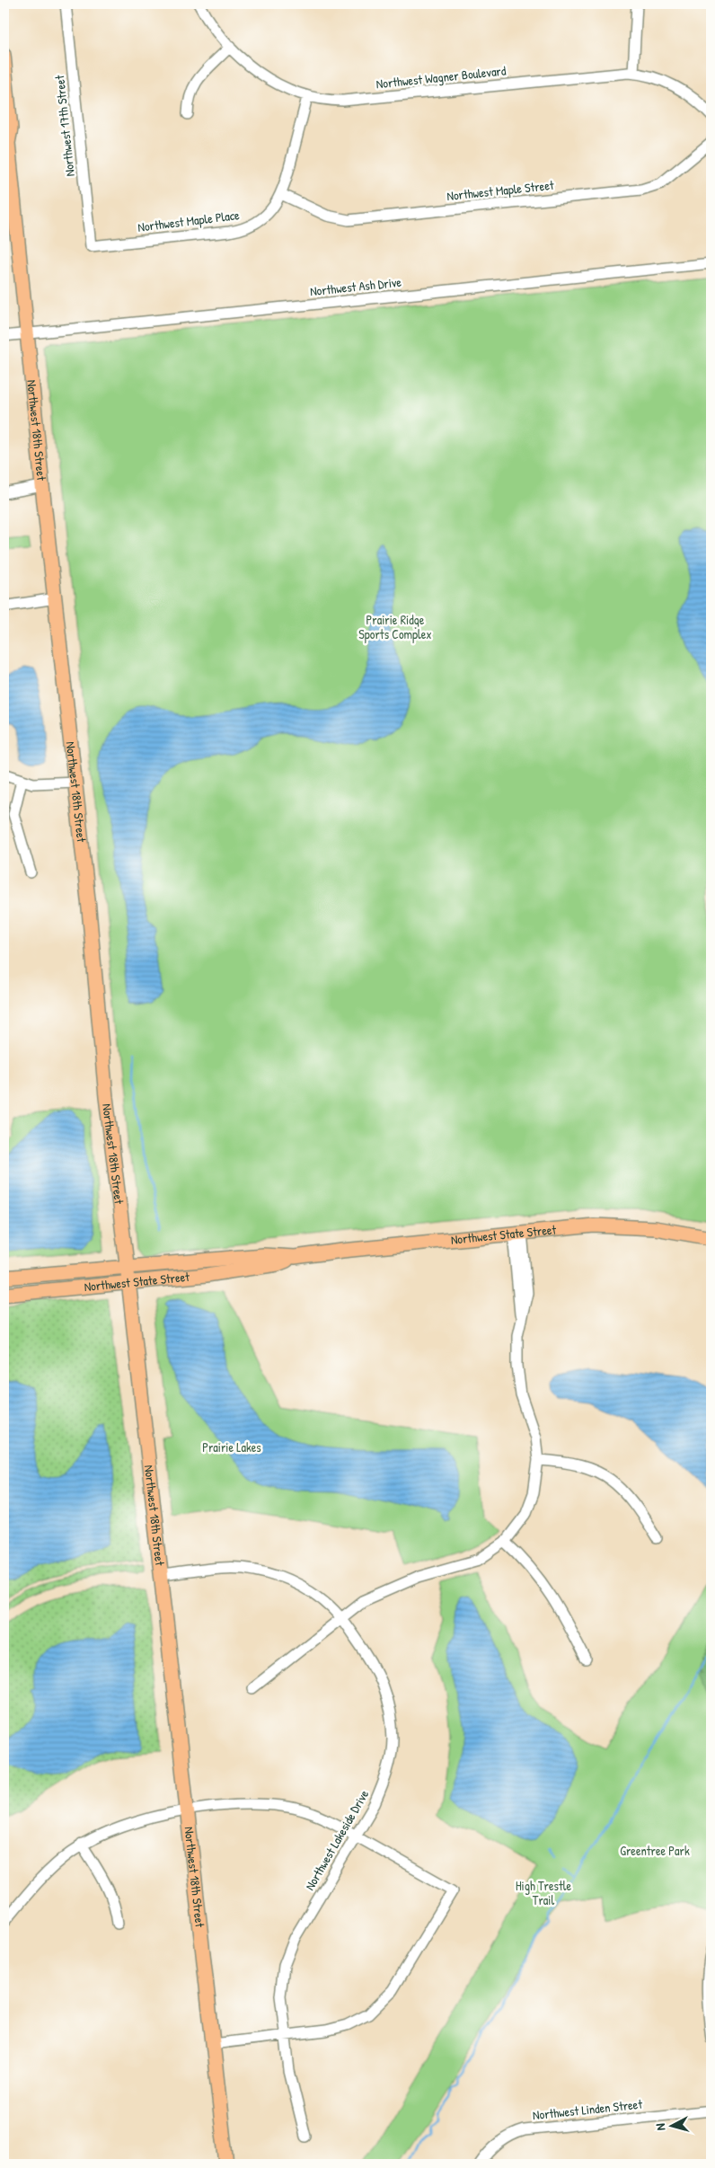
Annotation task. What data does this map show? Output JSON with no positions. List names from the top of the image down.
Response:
{
  "streets": {
    "main road": ["Northwest 18th Street", "Northwest State Street"],
    "street": [
      "Northwest Wagner Boulevard",
      "Northwest 17th Street",
      "Northwest Maple Street",
      "Northwest Maple Place",
      "Northwest Ash Drive",
      "Northwest Lakeside Drive",
      "Northwest Linden Street"
    ]
  },
  "crossings": [
    ["Northwest Wagner Boulevard", "Northwest Maple Place"],
    ["Northwest 17th Street", "Northwest Maple Place"],
    ["Northwest Maple Street", "Northwest Maple Place"],
    ["Northwest Ash Drive", "Northwest 18th Street"],
    ["Northwest 18th Street", "Northwest State Street"],
    ["Northwest 18th Street", "Northwest Lakeside Drive"]
  ],
  "parks": [
    "Prairie Ridge Sports Complex",
    "Prairie Lakes",
    "Greentree Park",
    "High Trestle Trail"
  ],
  "north": "left"
}
